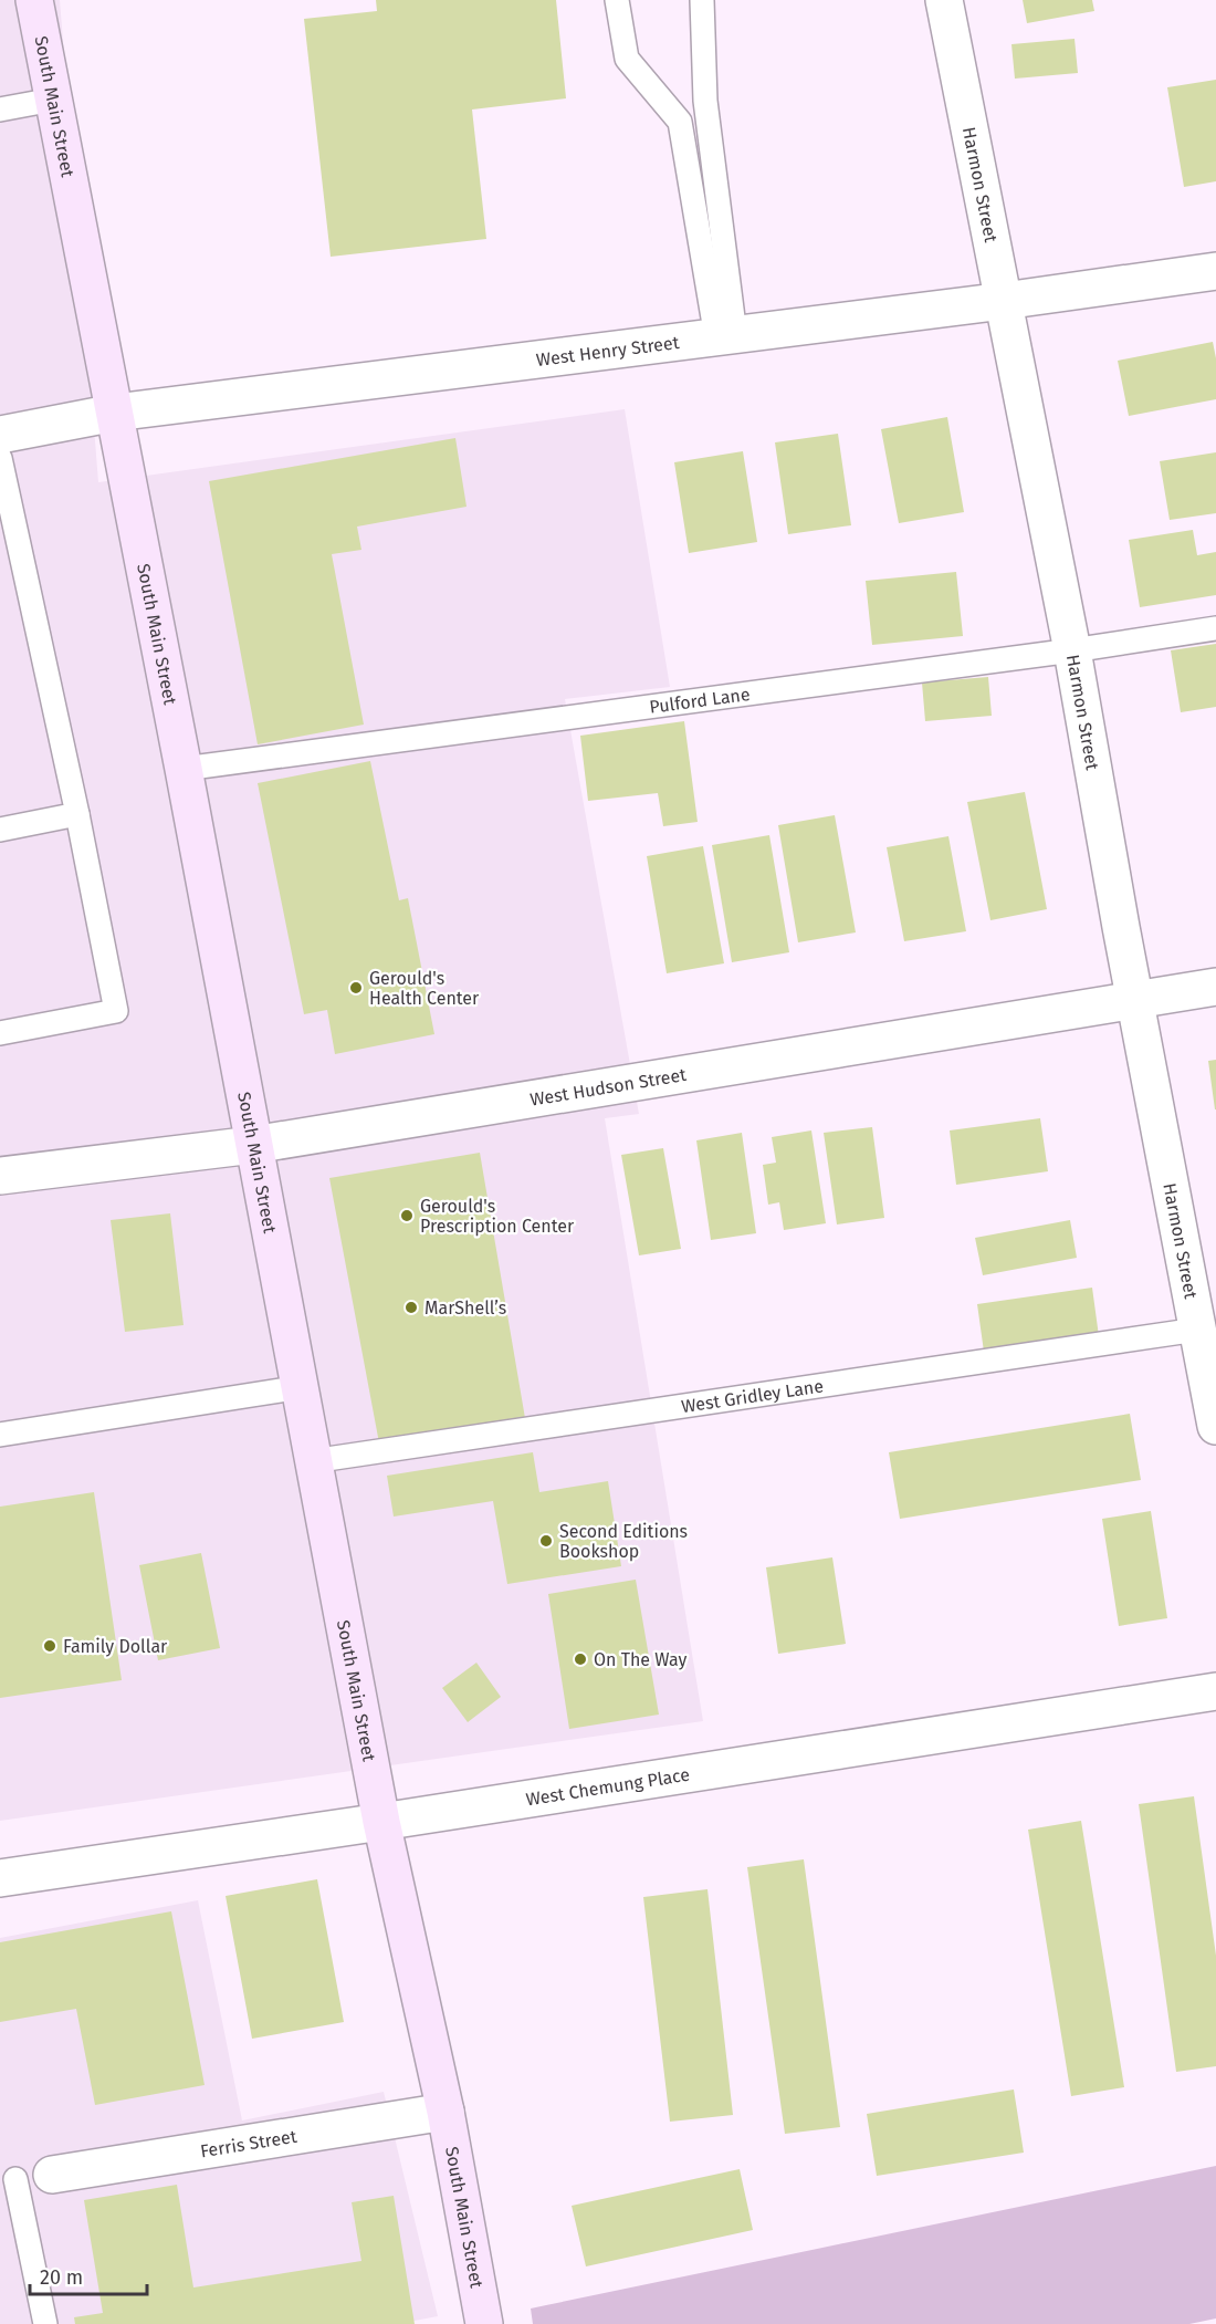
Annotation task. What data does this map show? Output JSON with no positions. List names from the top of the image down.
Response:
{
  "streets": {
    "main road": ["South Main Street"],
    "street": [
      "Harmon Street",
      "West Henry Street",
      "West Hudson Street",
      "West Chemung Place",
      "Ferris Street"
    ],
    "lane": ["Pulford Lane", "West Gridley Lane"]
  },
  "crossings": [
    ["South Main Street", "West Henry Street"],
    ["South Main Street", "Pulford Lane"],
    ["South Main Street", "West Hudson Street"],
    ["South Main Street", "West Gridley Lane"],
    ["South Main Street", "West Chemung Place"],
    ["South Main Street", "Ferris Street"],
    ["Harmon Street", "West Henry Street"],
    ["Harmon Street", "Pulford Lane"],
    ["Harmon Street", "West Hudson Street"],
    ["Harmon Street", "West Gridley Lane"]
  ],
  "places": [
    "Gerould's Health Center",
    "Gerould's Prescription Center",
    "MarShell’s",
    "Second Editions Bookshop",
    "Family Dollar",
    "On The Way"
  ],
  "scale_bar": "20 m"
}
